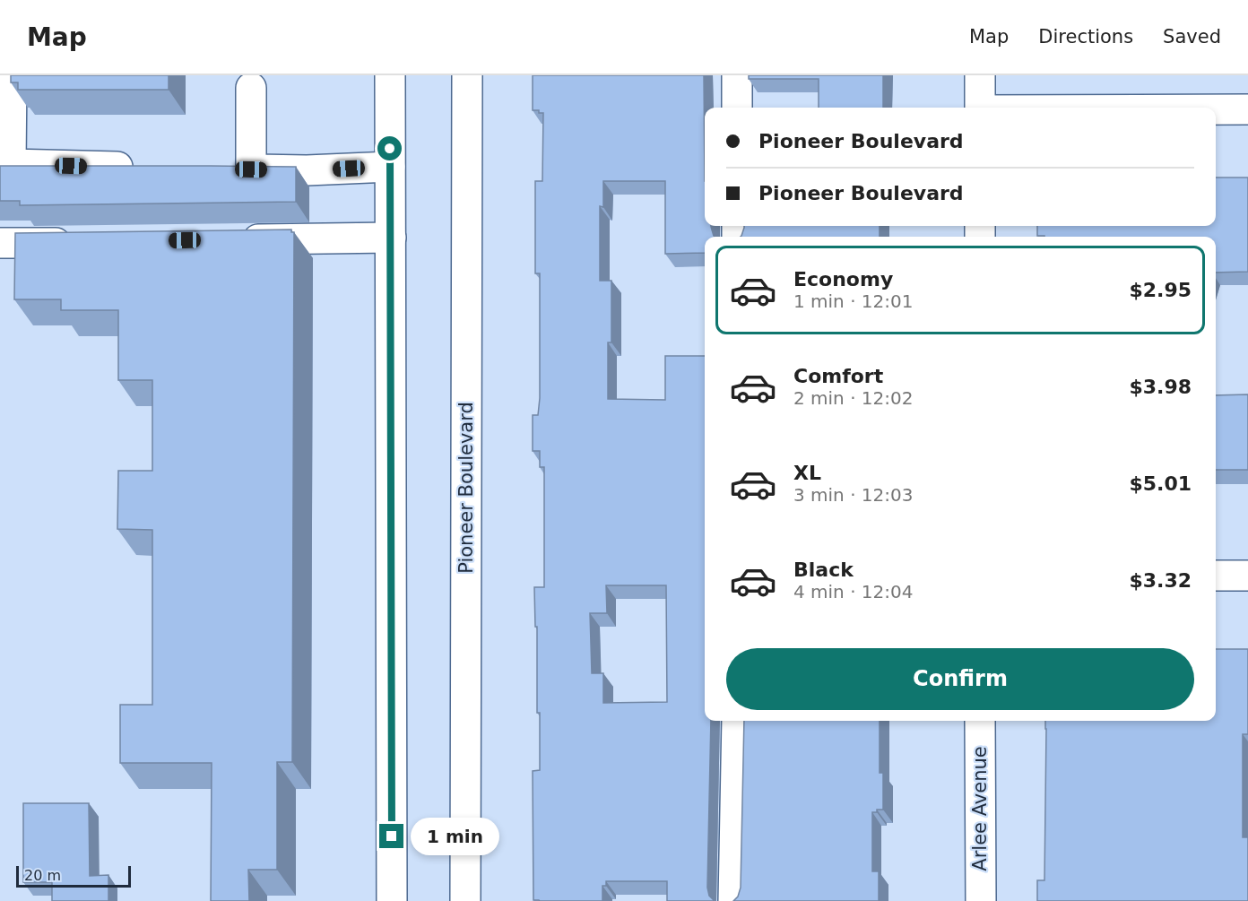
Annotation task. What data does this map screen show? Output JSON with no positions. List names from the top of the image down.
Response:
{
  "streets": {
    "main road": ["Pioneer Boulevard", "Arlee Avenue"]
  },
  "scale_bar": "20 m",
  "page": {
    "header": "Map",
    "nav": ["Map", "Directions", "Saved"],
    "banner": ["Pioneer Boulevard", "Pioneer Boulevard"],
    "list": [
      {
        "name": "Economy",
        "note": "1 min · 12:01",
        "value": "$2.95"
      },
      {
        "name": "Comfort",
        "note": "2 min · 12:02",
        "value": "$3.98"
      },
      {
        "name": "XL",
        "note": "3 min · 12:03",
        "value": "$5.01"
      },
      {
        "name": "Black",
        "note": "4 min · 12:04",
        "value": "$3.32"
      }
    ],
    "buttons": "Confirm",
    "bubble": "1 min",
    "scale": "20 m"
  }
}
